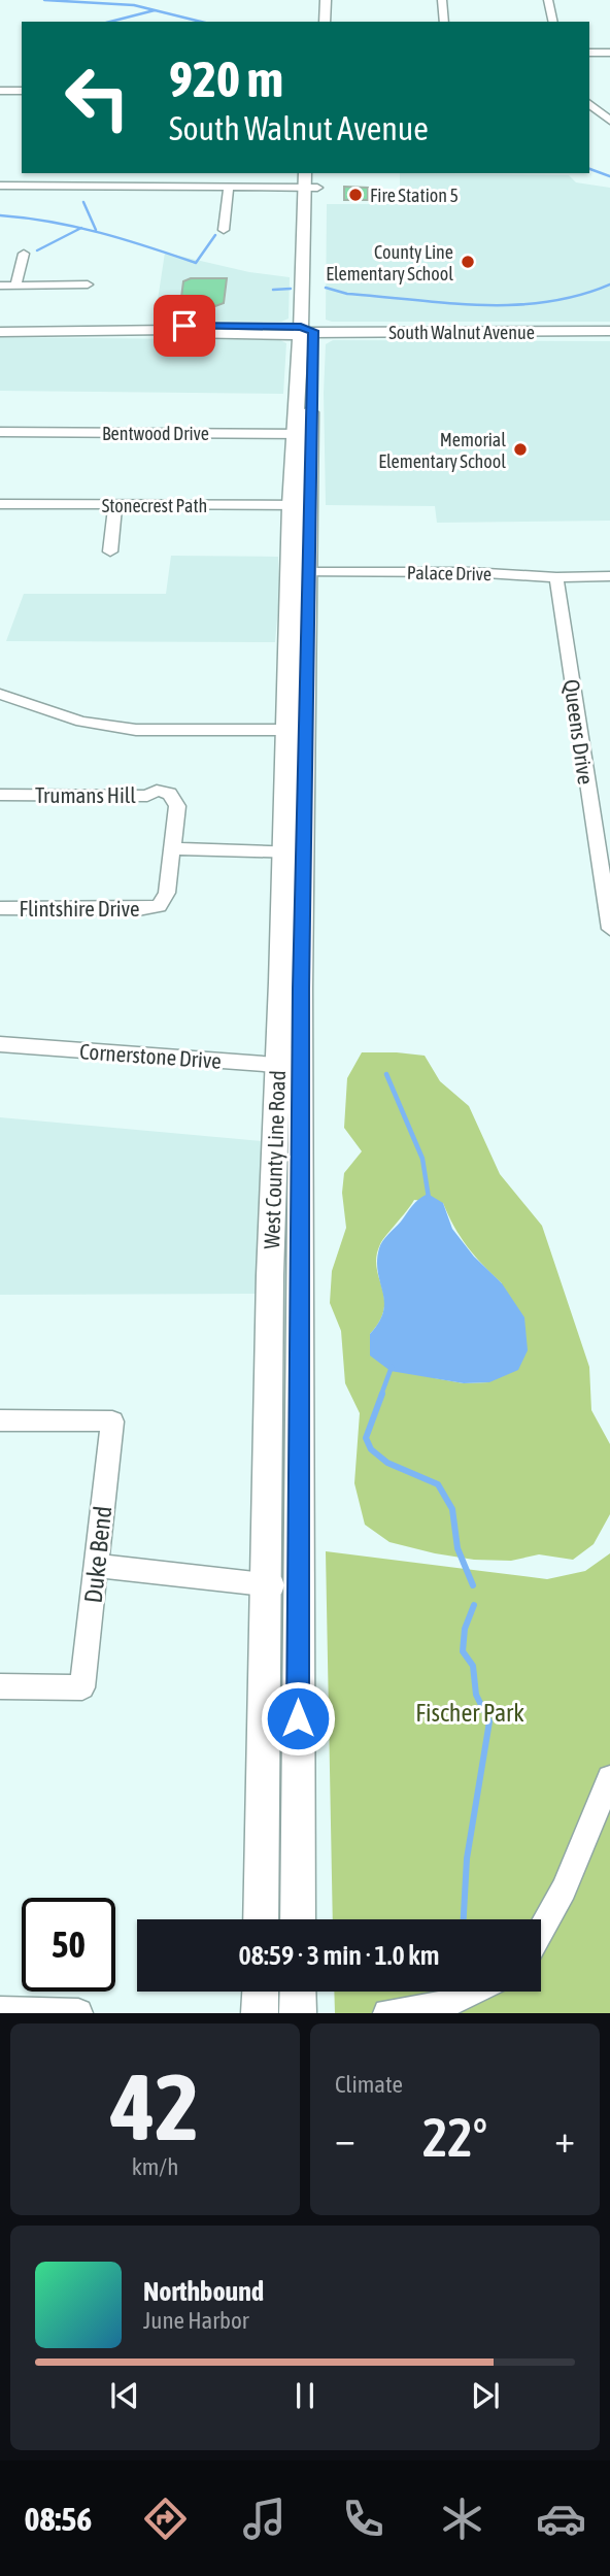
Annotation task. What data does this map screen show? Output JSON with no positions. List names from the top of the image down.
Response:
{
  "streets": {
    "main road": ["South Walnut Avenue", "West County Line Road"],
    "street": [
      "Bentwood Drive",
      "Stonecrest Path",
      "Palace Drive",
      "Queens Drive",
      "Trumans Hill",
      "Flintshire Drive",
      "Cornerstone Drive",
      "Duke Bend"
    ]
  },
  "crossings": [
    ["South Walnut Avenue", "West County Line Road"],
    ["Bentwood Drive", "West County Line Road"],
    ["Stonecrest Path", "West County Line Road"],
    ["Palace Drive", "Queens Drive"],
    ["Palace Drive", "West County Line Road"],
    ["Trumans Hill", "Flintshire Drive"],
    ["Cornerstone Drive", "West County Line Road"]
  ],
  "parks": ["Fischer Park"],
  "places": ["Fire Station 5", "County Line Elementary School", "Memorial Elementary School"],
  "page": {
    "turn": ["920 m", "South Walnut Avenue"],
    "limit": "50",
    "trip": "08:59 · 3 min · 1.0 km",
    "tile": [
      ["42", "km/h"],
      "Climate"
    ],
    "heat": ["−", "22°", "+"],
    "song": ["Northbound", "June Harbor"],
    "tabs": "08:56"
  }
}
